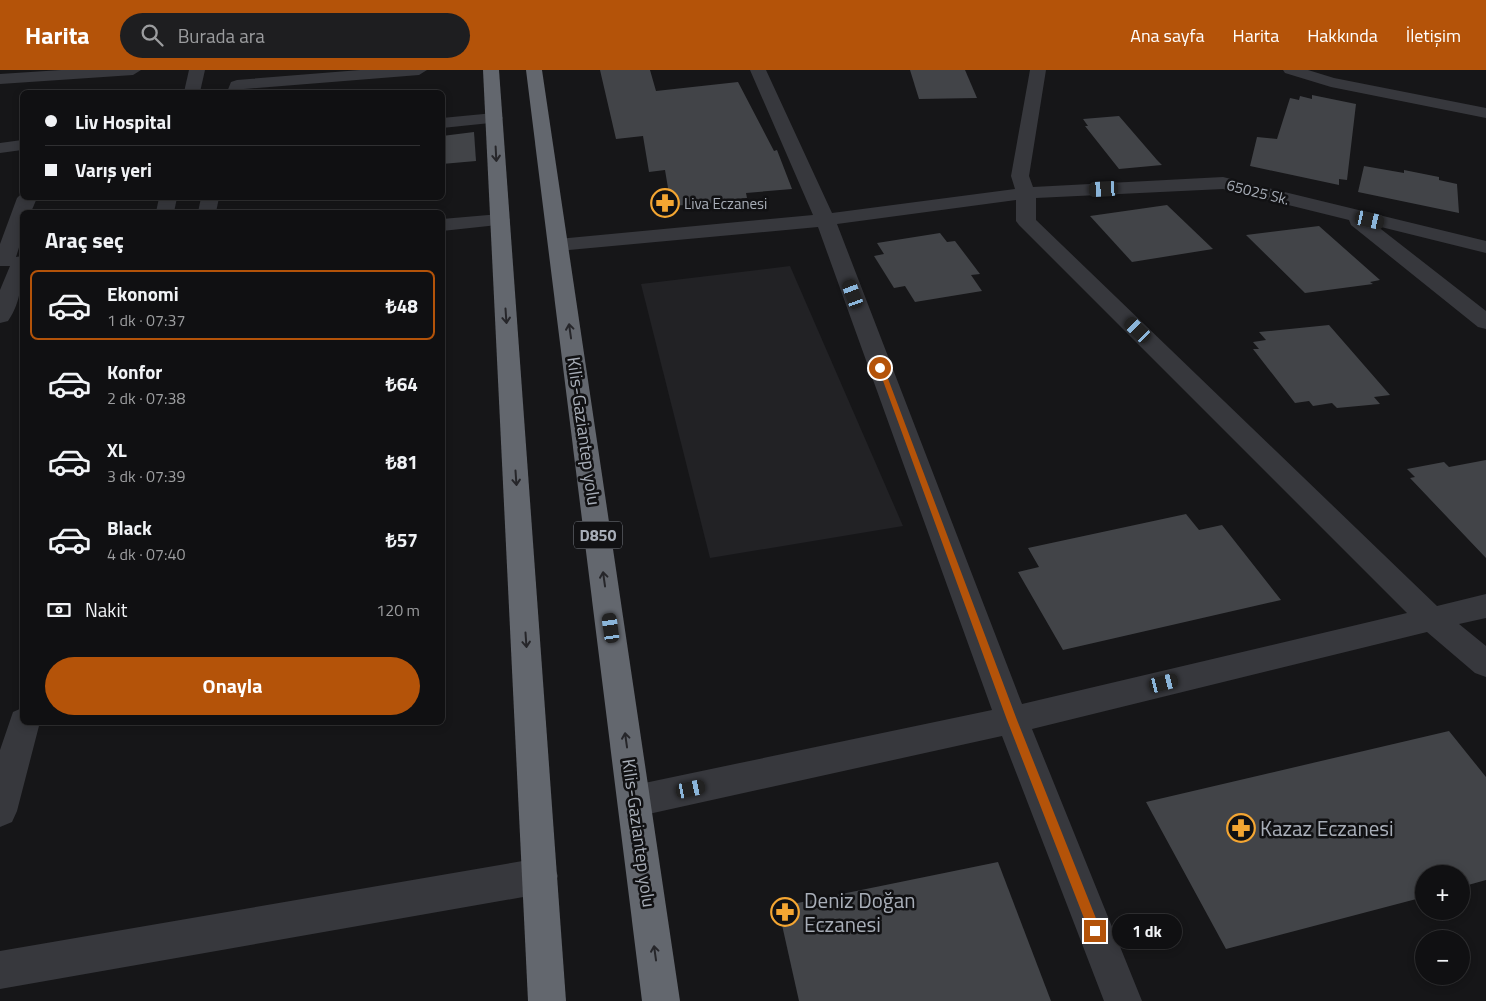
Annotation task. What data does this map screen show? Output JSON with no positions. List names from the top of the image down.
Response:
{
  "streets": {
    "highway": ["Kilis-Gaziantep yolu", "D850"],
    "street": ["65025 Sk."]
  },
  "crossings": [
    ["65025 Sk.", "Kilis-Gaziantep yolu"]
  ],
  "places": {
    "pharmacy": ["Liva Eczanesi", "Kazaz Eczanesi", "Deniz Doğan Eczanesi"]
  },
  "page": {
    "header": "Harita",
    "search": "Burada ara",
    "nav": [
      "Ana sayfa",
      "Harita",
      "Hakkında",
      "İletişim"
    ],
    "banner": ["Liv Hospital", "Varış yeri"],
    "heading": "Araç seç",
    "list": [
      {
        "name": "Ekonomi",
        "note": "1 dk · 07:37",
        "value": "₺48"
      },
      {
        "name": "Konfor",
        "note": "2 dk · 07:38",
        "value": "₺64"
      },
      {
        "name": "XL",
        "note": "3 dk · 07:39",
        "value": "₺81"
      },
      {
        "name": "Black",
        "note": "4 dk · 07:40",
        "value": "₺57"
      }
    ],
    "pay": ["Nakit", "120 m"],
    "buttons": "Onayla",
    "map_buttons": ["+", "−"],
    "bubble": "1 dk"
  }
}
